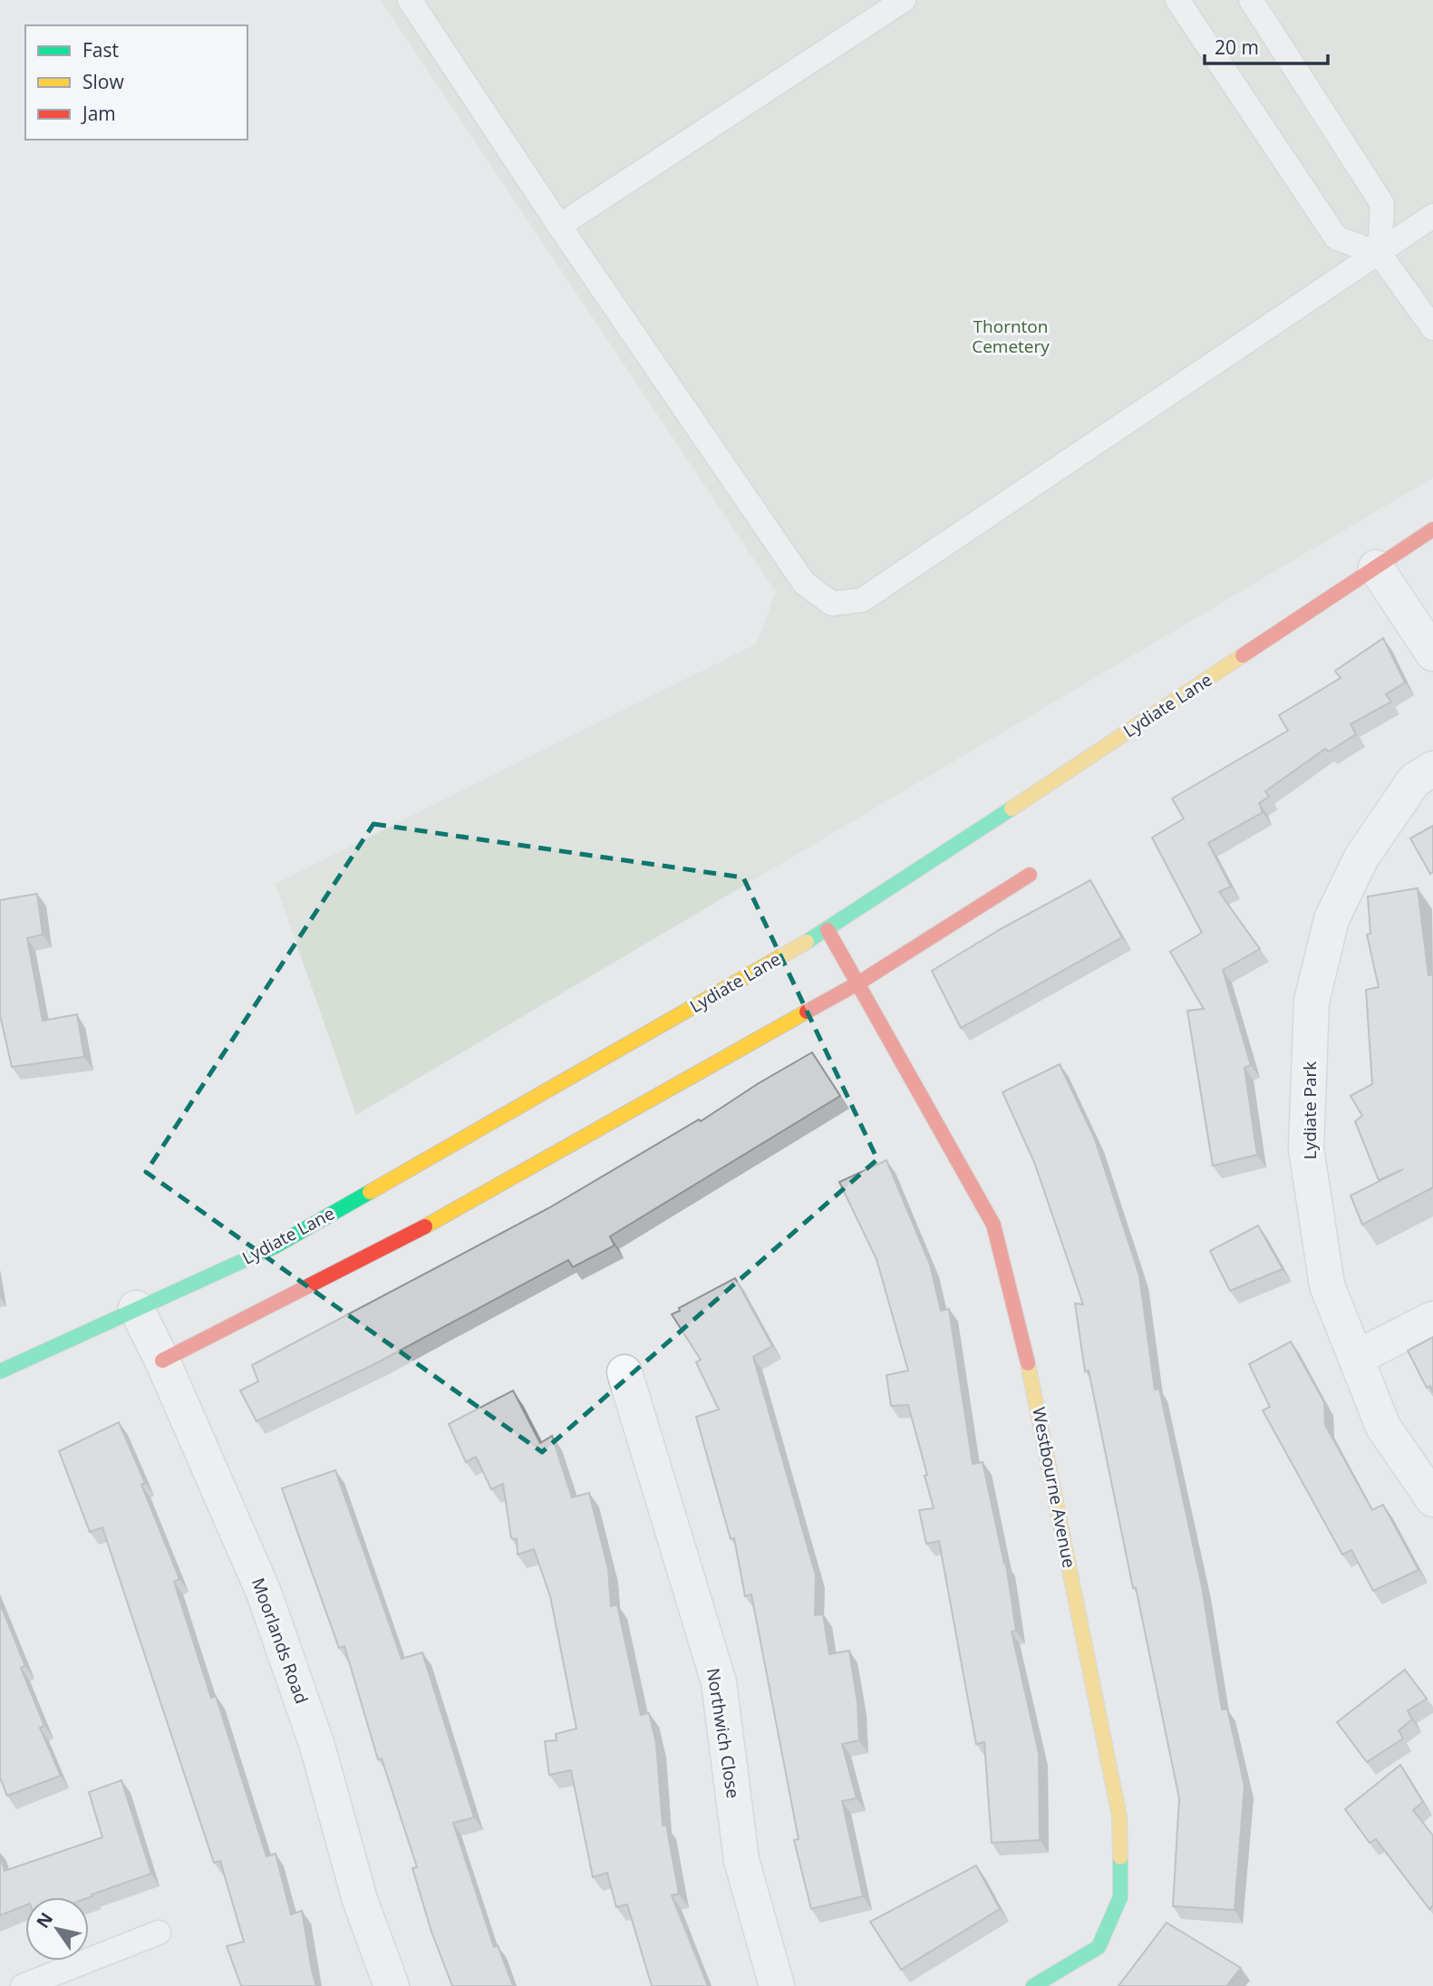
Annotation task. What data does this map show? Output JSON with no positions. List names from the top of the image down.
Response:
{
  "streets": {
    "street": [
      "Lydiate Lane",
      "Lydiate Park",
      "Westbourne Avenue",
      "Moorlands Road",
      "Northwich Close"
    ]
  },
  "crossings": [
    ["Lydiate Lane", "Westbourne Avenue"],
    ["Lydiate Lane", "Moorlands Road"]
  ],
  "parks": ["Thornton Cemetery"],
  "legend": ["Fast", "Slow", "Jam"],
  "scale_bar": "20 m",
  "north": "top left"
}
